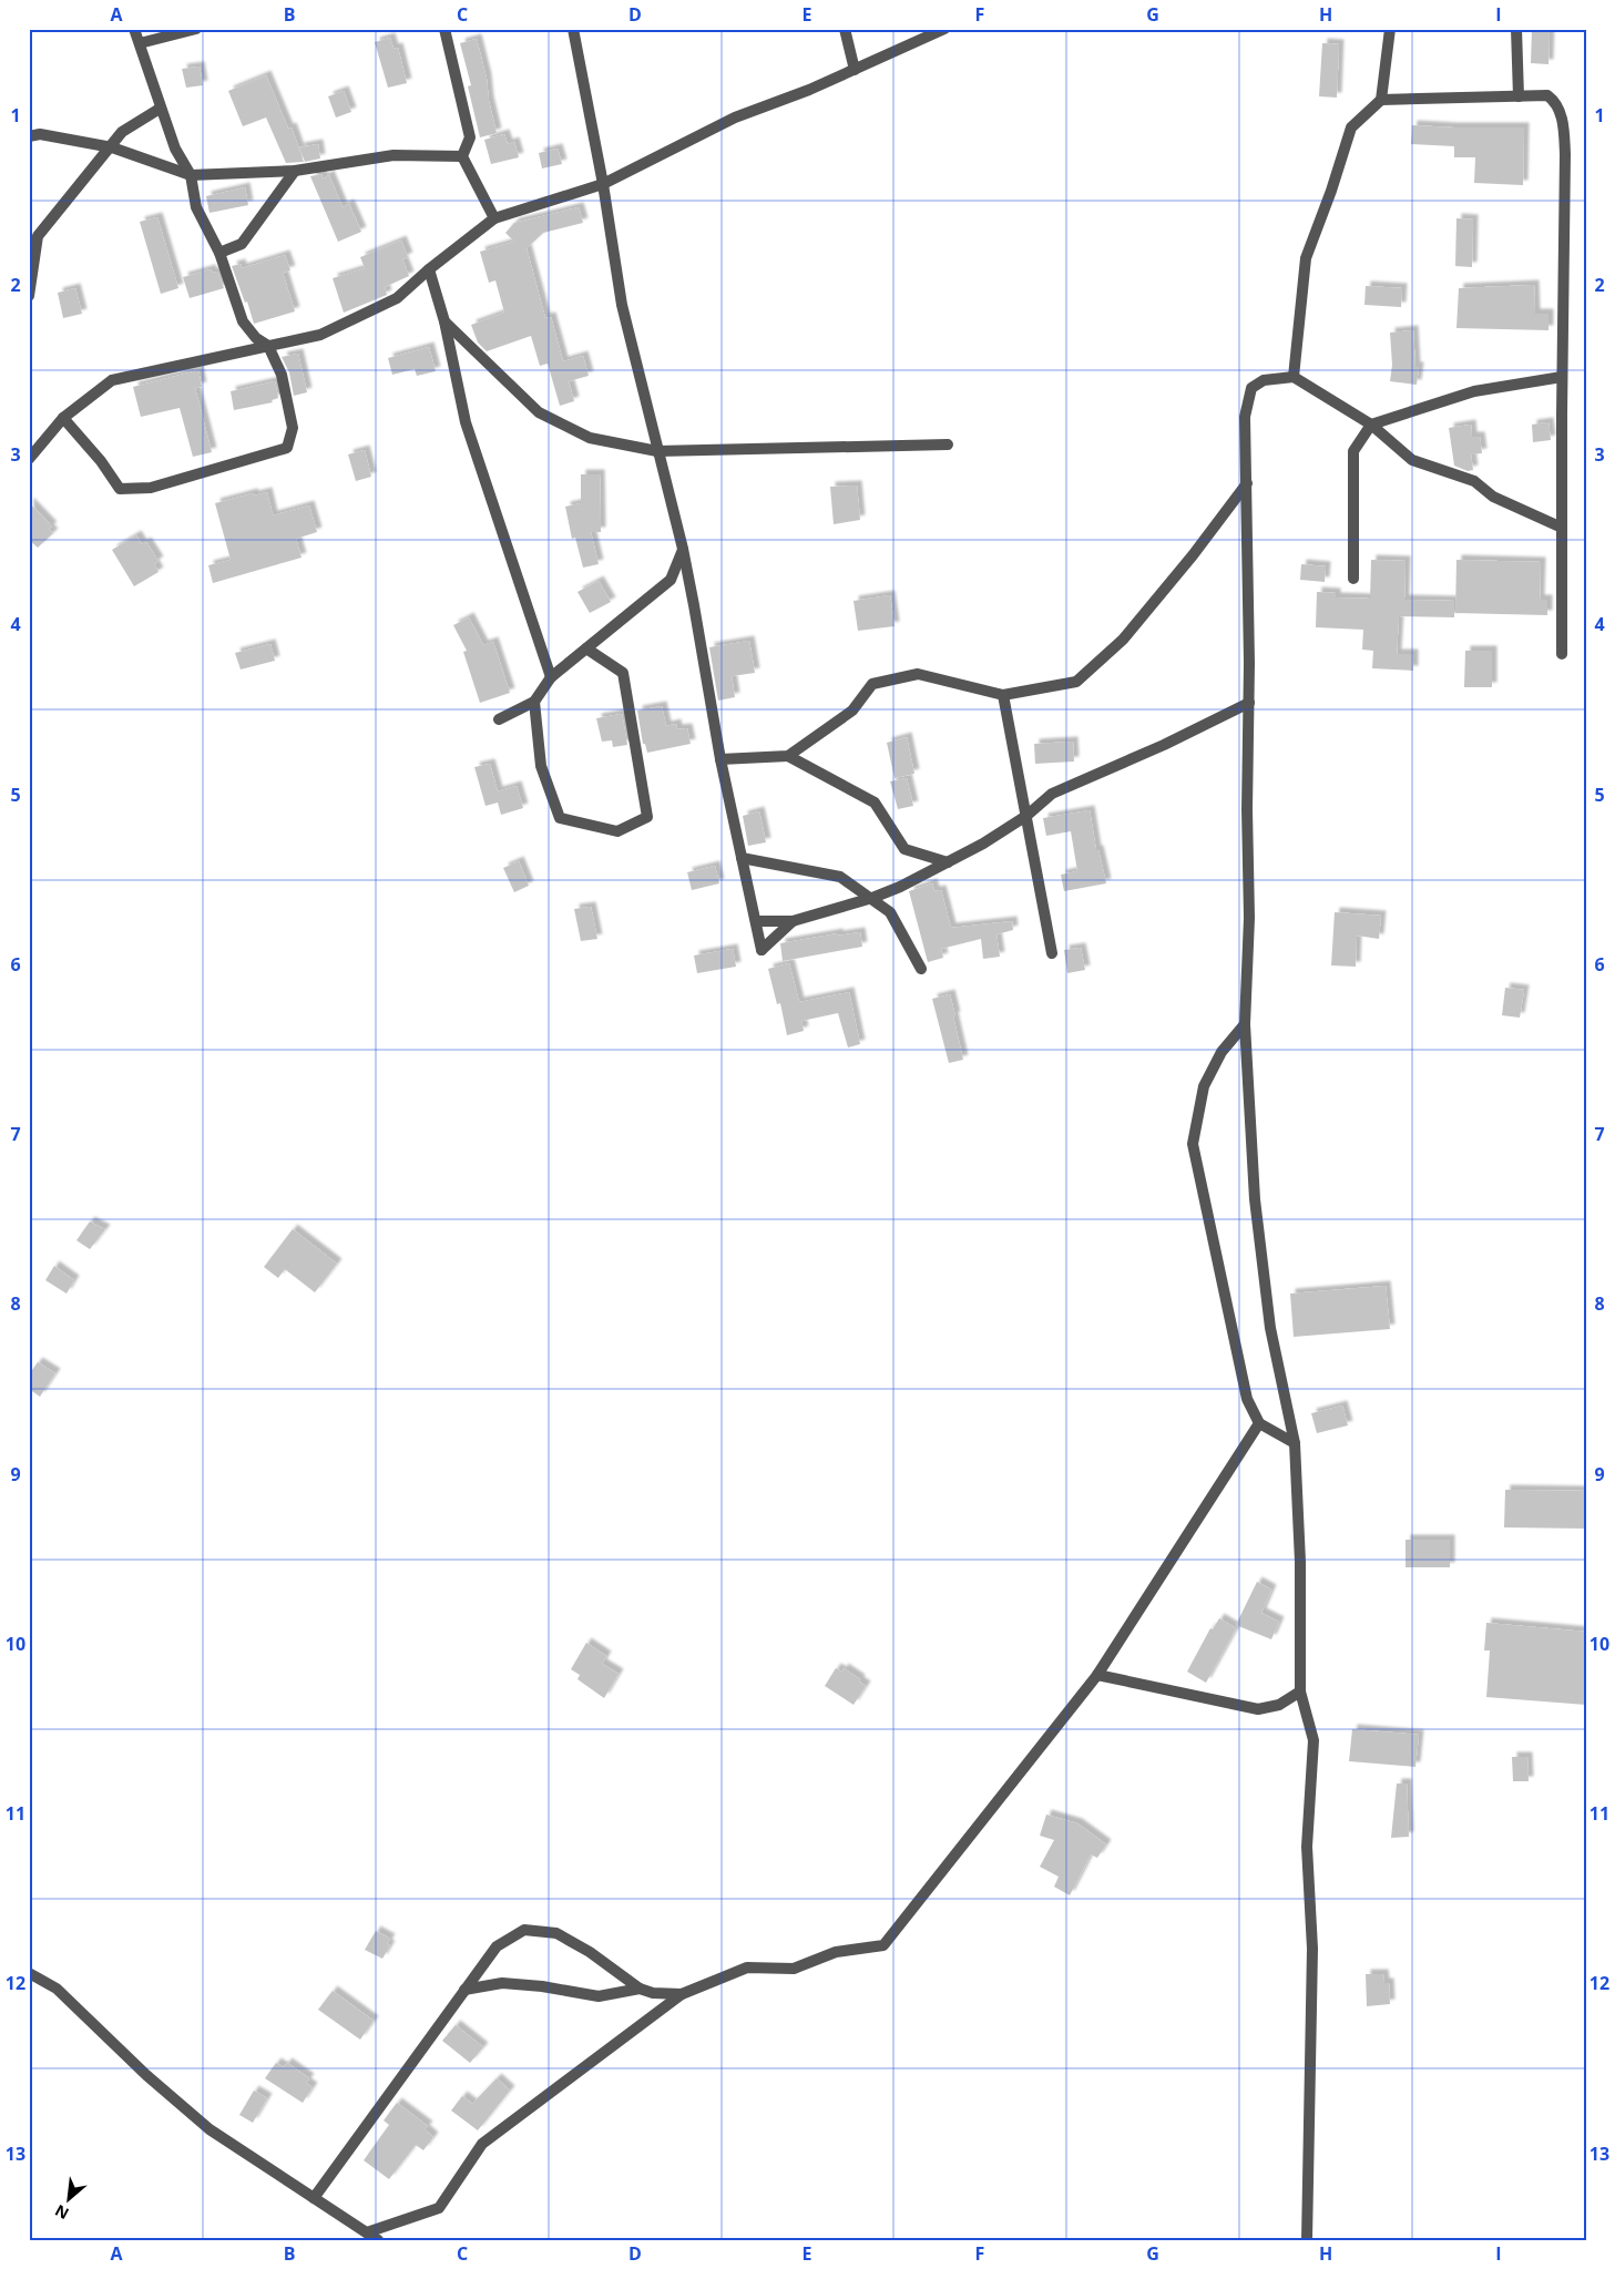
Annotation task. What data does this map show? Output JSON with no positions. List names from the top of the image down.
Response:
{
  "north": "bottom left",
  "grid": {
    "columns": [
      "A",
      "B",
      "C",
      "D",
      "E",
      "F",
      "G",
      "H",
      "I"
    ],
    "rows": [
      "1",
      "2",
      "3",
      "4",
      "5",
      "6",
      "7",
      "8",
      "9",
      "10",
      "11",
      "12",
      "13"
    ]
  }
}
